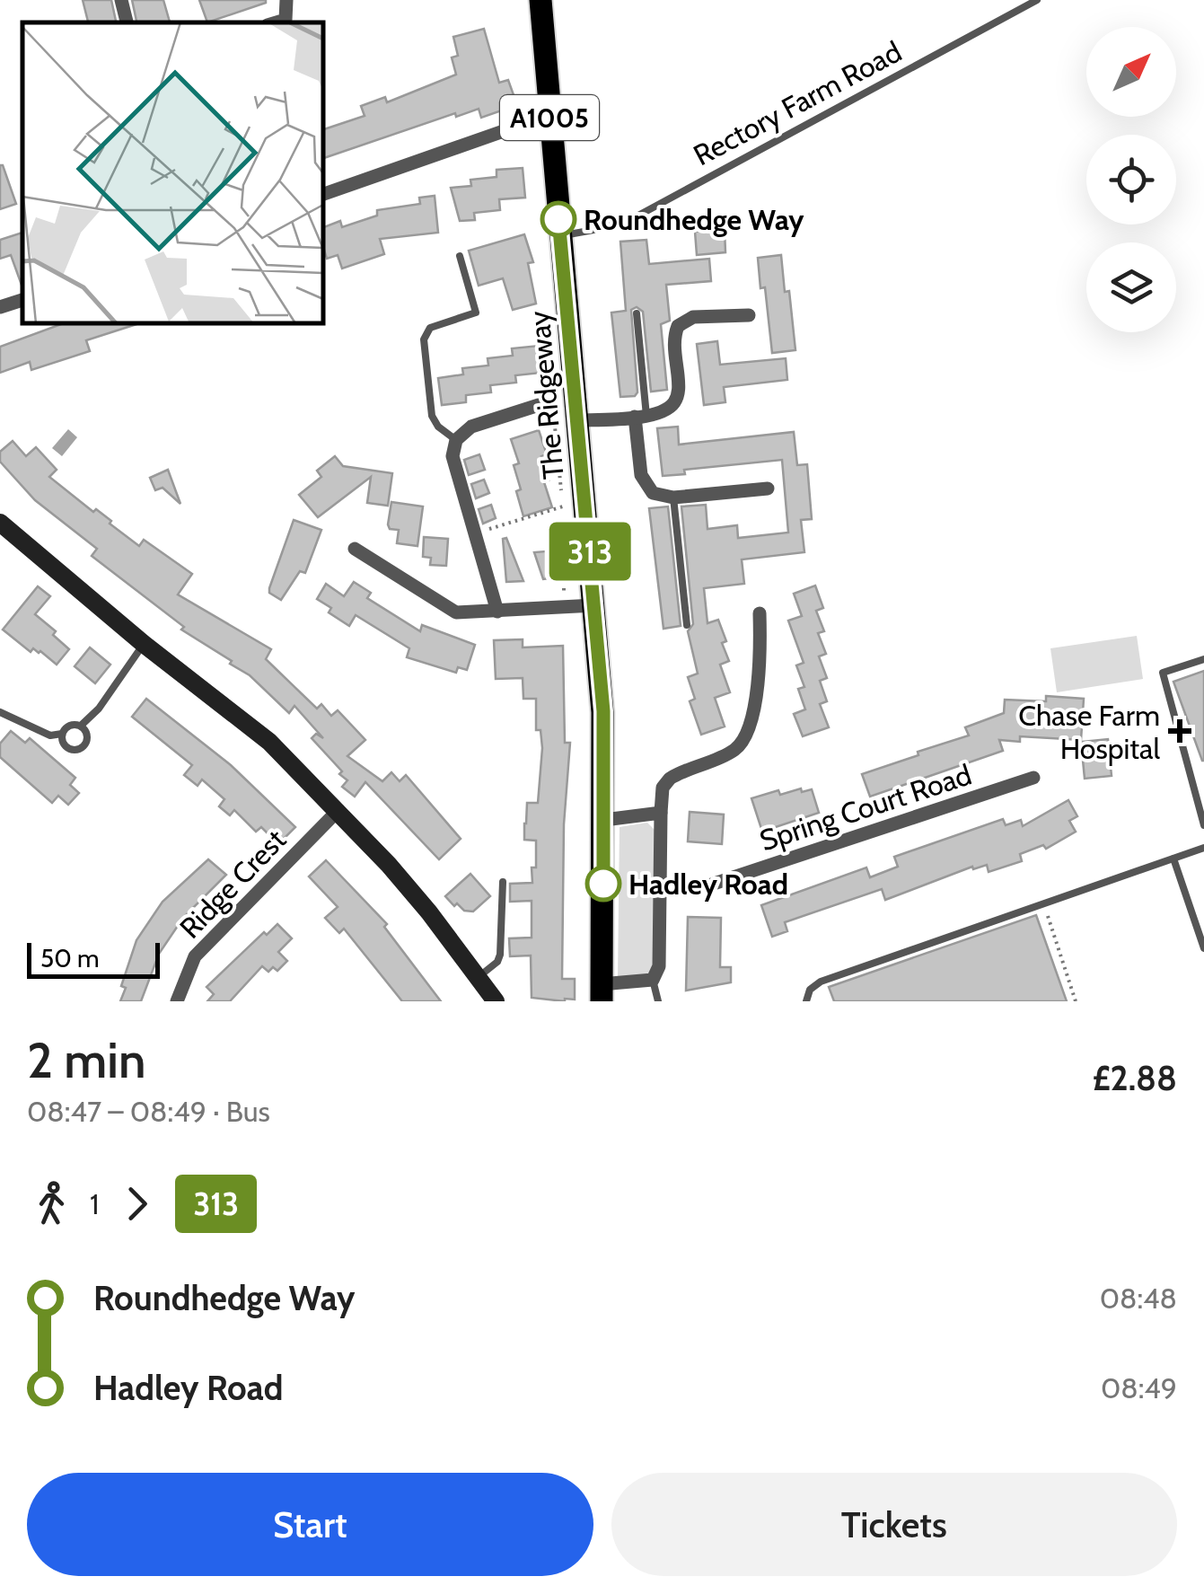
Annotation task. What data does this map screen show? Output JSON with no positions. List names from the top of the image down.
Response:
{
  "streets": {
    "main road": ["A1005", "The Ridgeway"],
    "street": ["Spring Court Road", "Ridge Crest"],
    "lane": ["Rectory Farm Road"]
  },
  "crossings": [
    ["Rectory Farm Road", "The Ridgeway"]
  ],
  "places": {
    "other": ["Roundhedge Way", "Hadley Road"],
    "health": ["Chase Farm Hospital"]
  },
  "lines": ["bus line 313"],
  "scale_bar": "50 m",
  "north": "top right",
  "page": {
    "on_map": "313",
    "scale": "50 m",
    "heading": ["2 min", "08:47 – 08:49 · Bus", "£2.88"],
    "legs": ["1", "313"],
    "list": [
      {
        "name": "Roundhedge Way",
        "value": "08:48"
      },
      {
        "name": "Hadley Road",
        "value": "08:49"
      }
    ],
    "buttons": ["Start", "Tickets"]
  }
}
